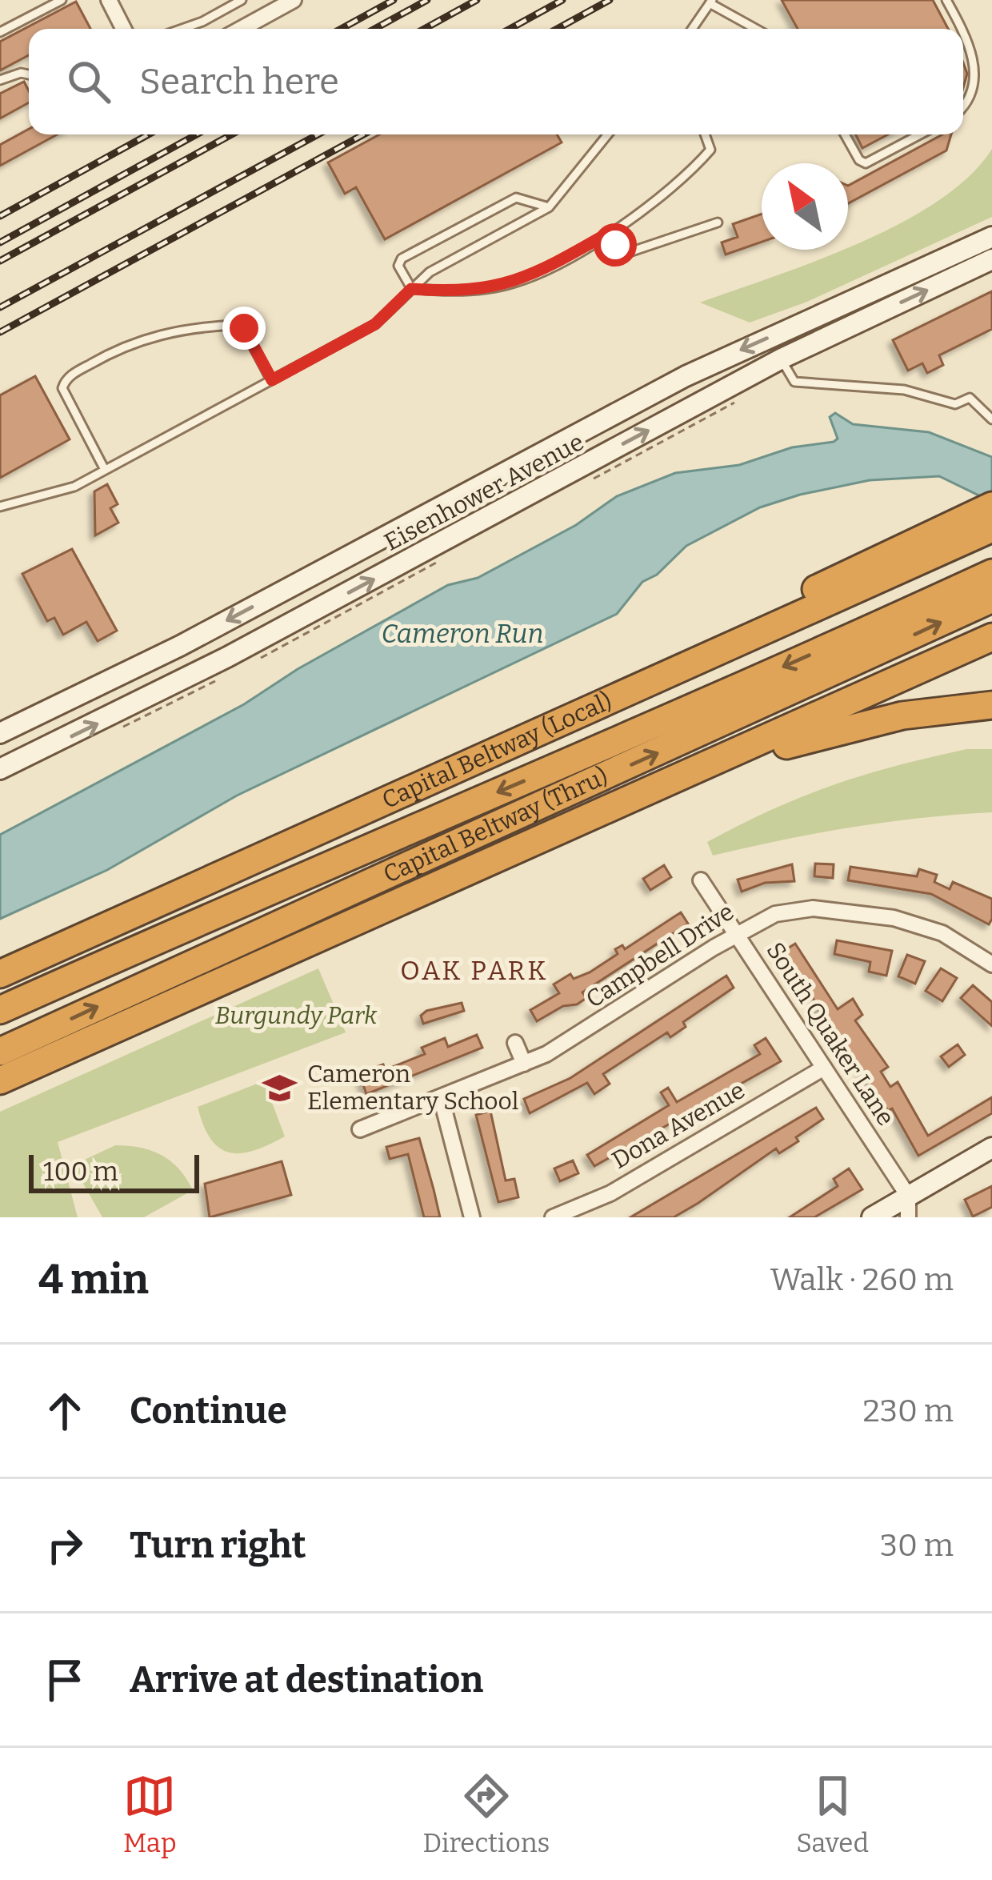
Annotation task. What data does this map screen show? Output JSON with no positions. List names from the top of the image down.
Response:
{
  "streets": {
    "highway": ["Capital Beltway (Local)", "Capital Beltway (Thru)"],
    "main road": ["Eisenhower Avenue"],
    "street": ["Campbell Drive", "South Quaker Lane", "Dona Avenue"]
  },
  "crossings": [
    ["Campbell Drive", "South Quaker Lane"],
    ["South Quaker Lane", "Dona Avenue"]
  ],
  "districts": ["OAK PARK"],
  "water": ["Cameron Run"],
  "parks": ["Burgundy Park"],
  "places": {
    "school or university": ["Cameron Elementary School"]
  },
  "scale_bar": "100 m",
  "north": "top left",
  "page": {
    "search": "Search here",
    "scale": "100 m",
    "heading": ["4 min", "Walk · 260 m"],
    "list": [
      ["Continue", "230 m"],
      ["Turn right", "30 m"],
      "Arrive at destination"
    ],
    "nav": ["Map", "Directions", "Saved"]
  }
}
